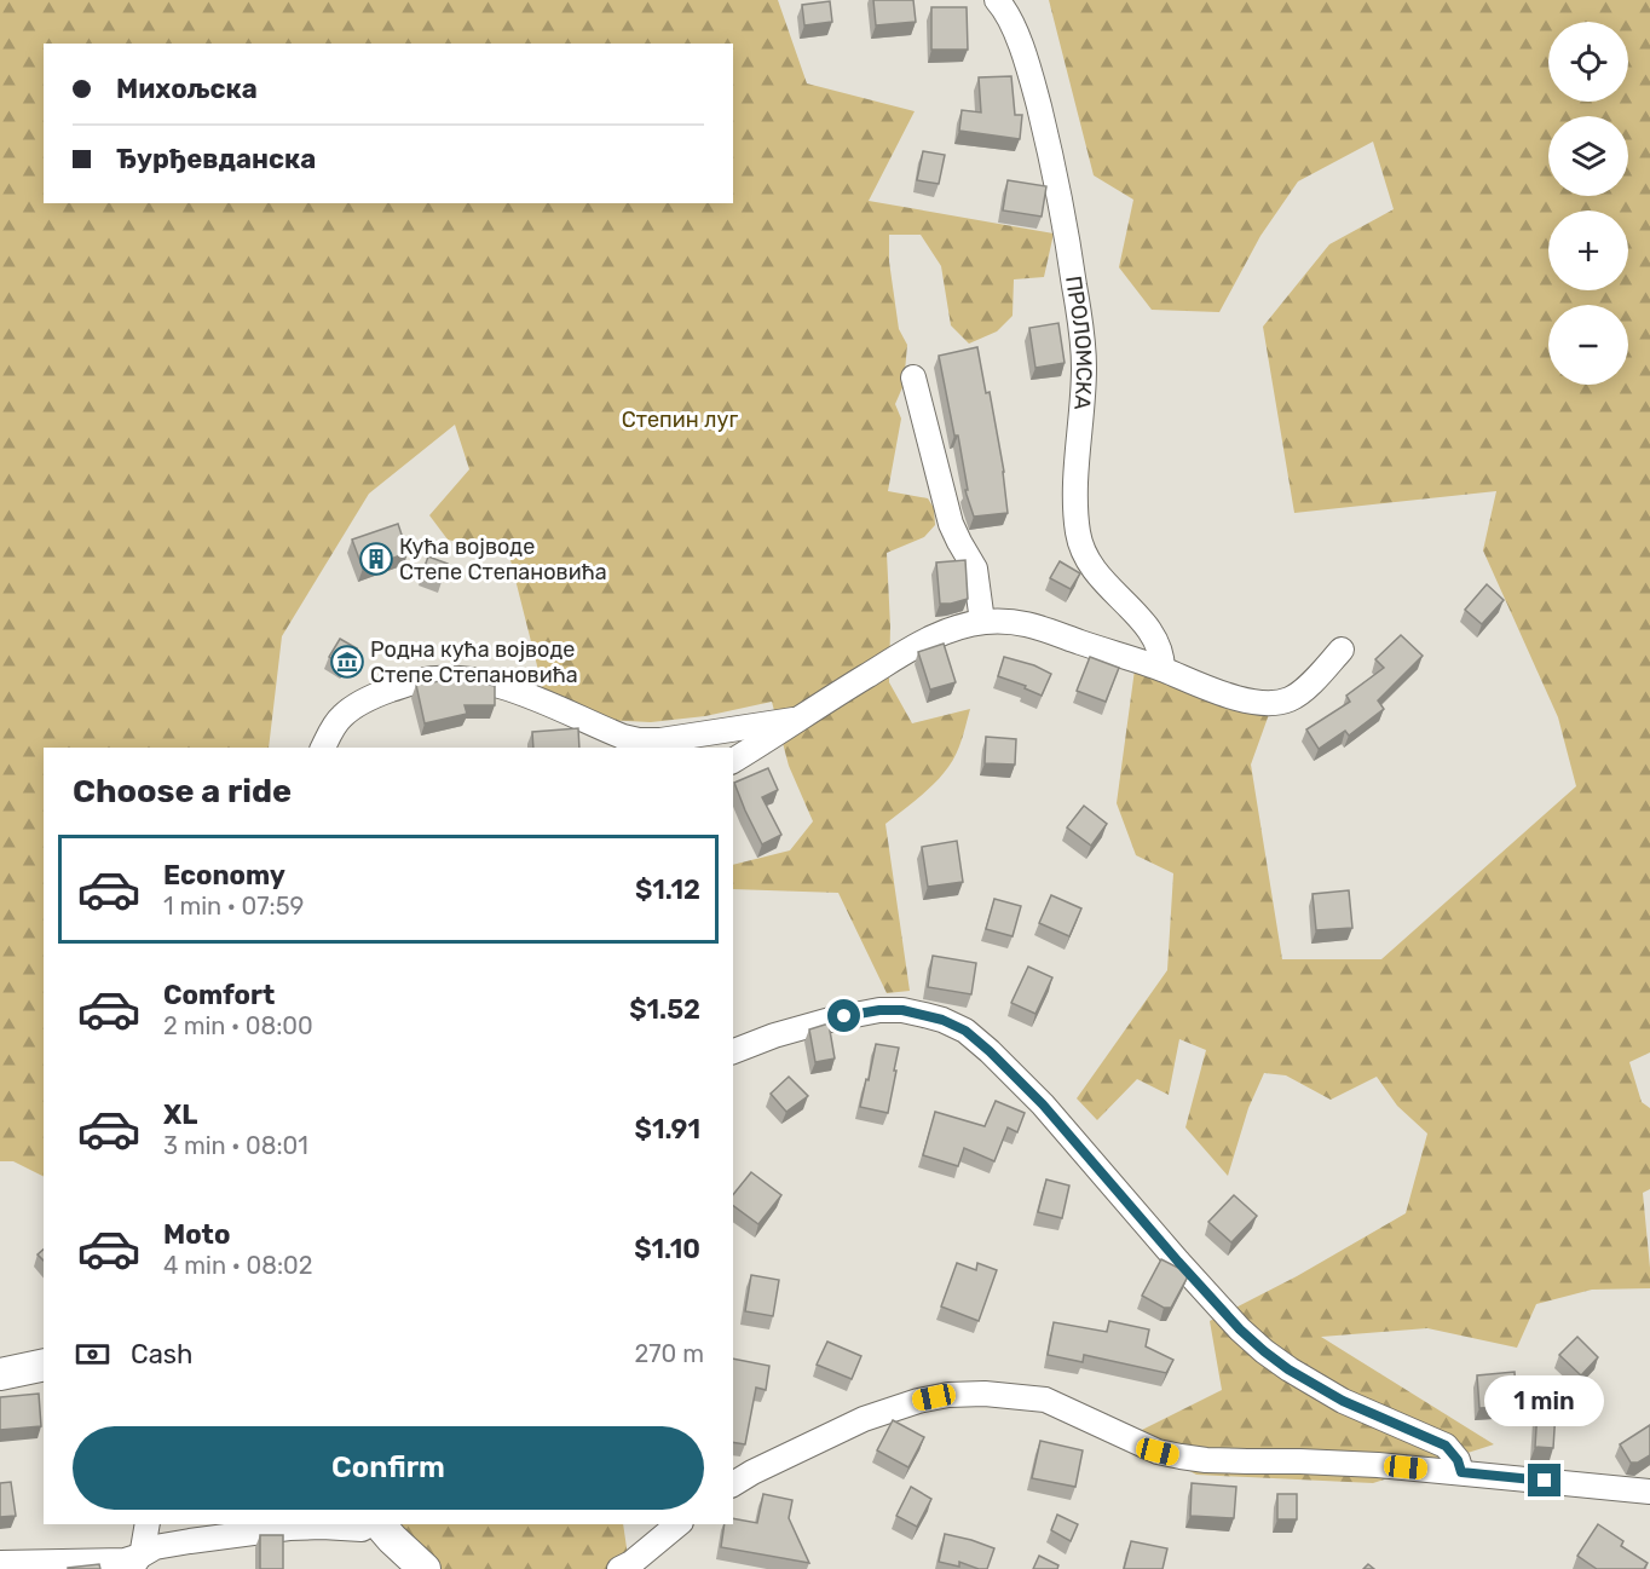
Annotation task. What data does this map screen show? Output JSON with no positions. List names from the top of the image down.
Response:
{
  "streets": {
    "street": ["ПРОЛОМСКА"]
  },
  "parks": ["Степин луг"],
  "places": {
    "building": ["Кућа војводе Степе Степановића"],
    "museum": ["Родна кућа војводе Степе Степановића"]
  },
  "page": {
    "map_buttons": ["+", "−"],
    "banner": ["Михољска", "Ђурђевданска"],
    "heading": "Choose a ride",
    "list": [
      {
        "name": "Economy",
        "note": "1 min · 07:59",
        "value": "$1.12"
      },
      {
        "name": "Comfort",
        "note": "2 min · 08:00",
        "value": "$1.52"
      },
      {
        "name": "XL",
        "note": "3 min · 08:01",
        "value": "$1.91"
      },
      {
        "name": "Moto",
        "note": "4 min · 08:02",
        "value": "$1.10"
      }
    ],
    "pay": ["Cash", "270 m"],
    "bubble": "1 min",
    "buttons": "Confirm"
  }
}
